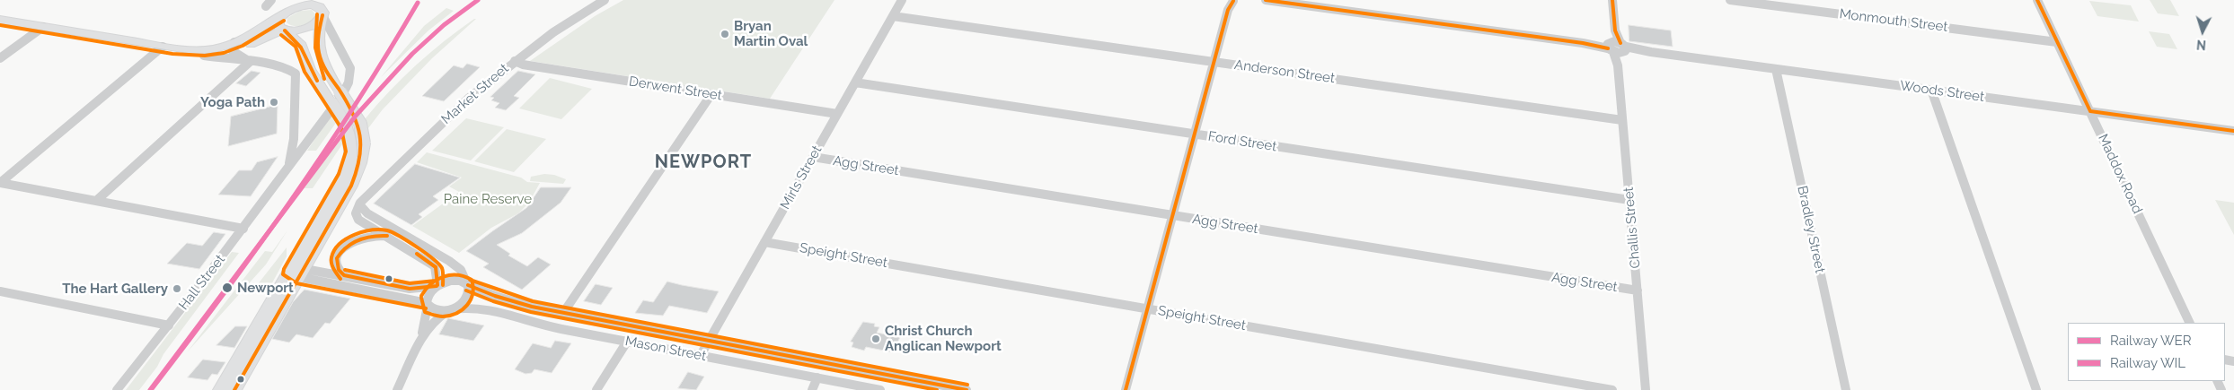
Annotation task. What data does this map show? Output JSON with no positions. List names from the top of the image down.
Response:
{
  "streets": {
    "street": [
      "Monmouth Street",
      "Anderson Street",
      "Derwent Street",
      "Woods Street",
      "Market Street",
      "Ford Street",
      "Agg Street",
      "Maddox Road",
      "Mirls Street",
      "Challis Street",
      "Bradley Street",
      "Speight Street",
      "Hall Street",
      "Mason Street"
    ]
  },
  "crossings": [
    ["Monmouth Street", "Maddox Road"],
    ["Anderson Street", "Mirls Street"],
    ["Anderson Street", "Challis Street"],
    ["Derwent Street", "Market Street"],
    ["Derwent Street", "Mirls Street"],
    ["Woods Street", "Maddox Road"],
    ["Woods Street", "Challis Street"],
    ["Woods Street", "Bradley Street"],
    ["Ford Street", "Mirls Street"],
    ["Ford Street", "Challis Street"],
    ["Agg Street", "Mirls Street"],
    ["Agg Street", "Challis Street"],
    ["Mirls Street", "Speight Street"],
    ["Mirls Street", "Mason Street"]
  ],
  "districts": ["NEWPORT"],
  "parks": ["Paine Reserve"],
  "places": [
    "Bryan Martin Oval",
    "Yoga Path",
    "Newport",
    "The Hart Gallery",
    "Christ Church Anglican Newport"
  ],
  "lines": ["rail line WER", "rail line WIL"],
  "legend": ["Railway WER", "Railway WIL"],
  "north": "bottom"
}
